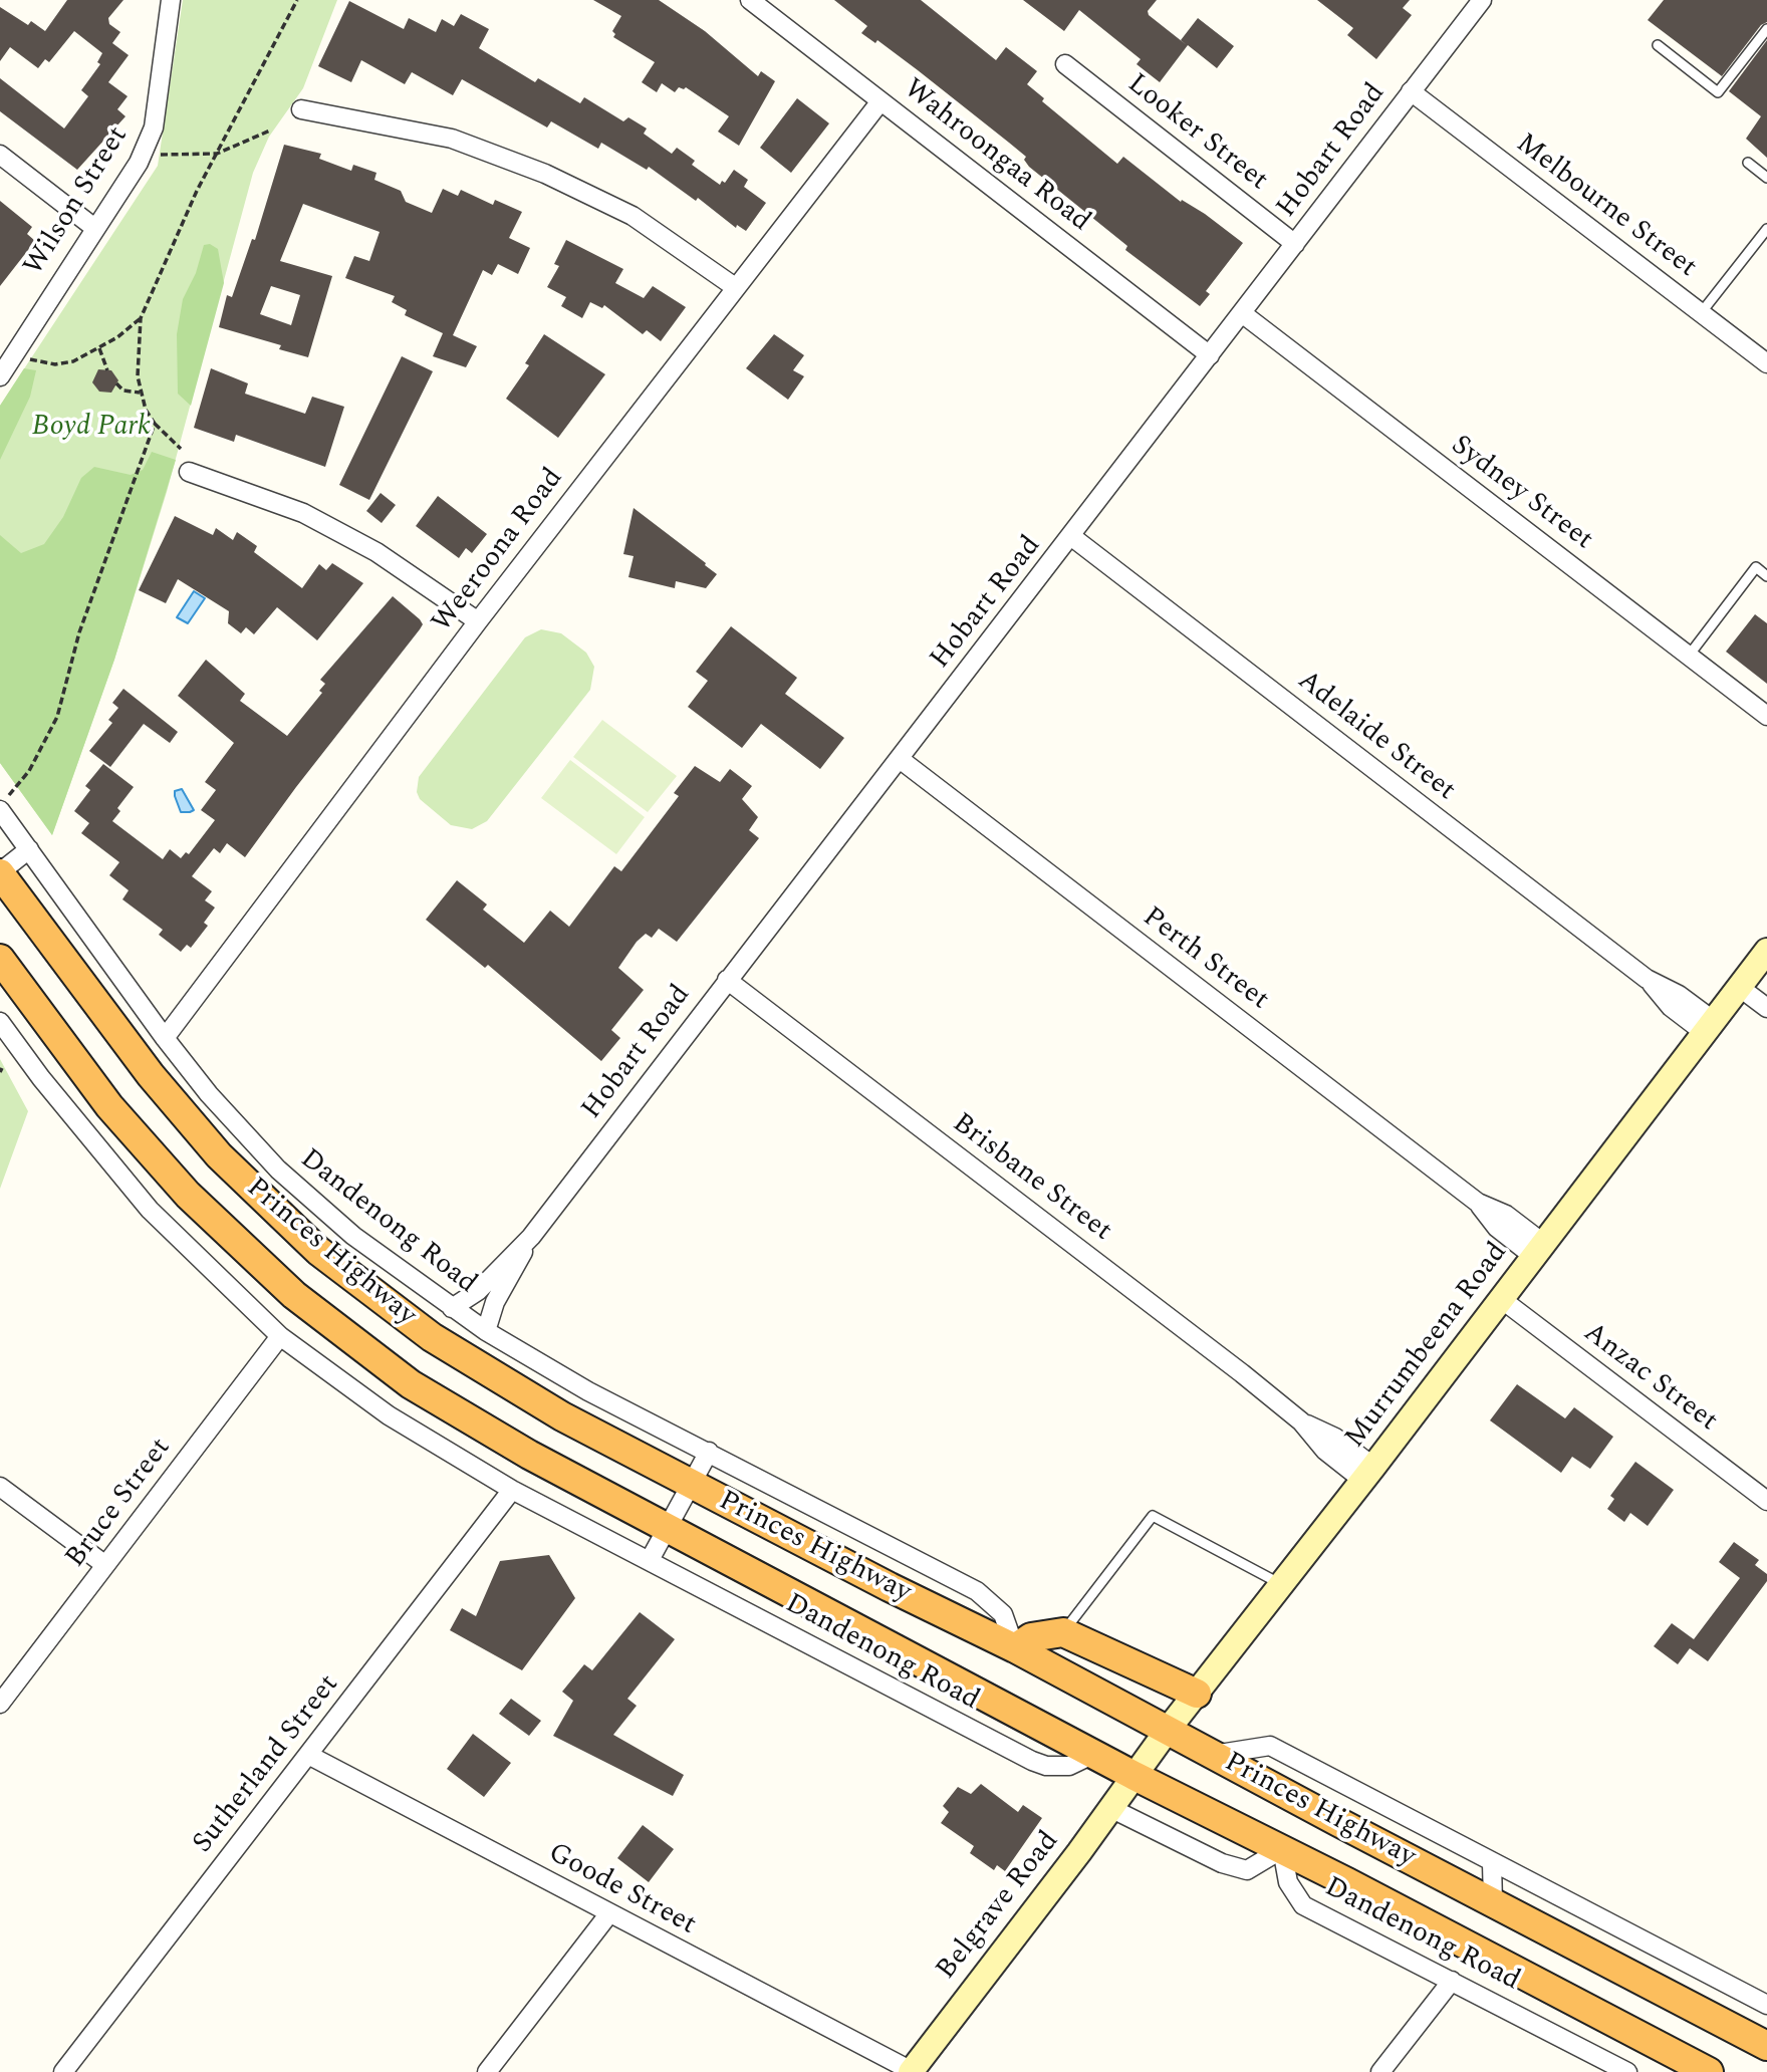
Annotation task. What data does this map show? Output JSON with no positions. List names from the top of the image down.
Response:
{
  "streets": {
    "highway": ["Princes Highway"],
    "main road": ["Murrumbeena Road", "Belgrave Road"],
    "street": [
      "Looker Street",
      "Hobart Road",
      "Wahroongaa Road",
      "Wilson Street",
      "Melbourne Street",
      "Sydney Street",
      "Weeroona Road",
      "Adelaide Street",
      "Perth Street",
      "Brisbane Street",
      "Dandenong Road",
      "Anzac Street",
      "Bruce Street",
      "Sutherland Street",
      "Goode Street"
    ]
  },
  "crossings": [
    ["Looker Street", "Hobart Road"],
    ["Hobart Road", "Wahroongaa Road"],
    ["Hobart Road", "Melbourne Street"],
    ["Hobart Road", "Sydney Street"],
    ["Hobart Road", "Adelaide Street"],
    ["Hobart Road", "Perth Street"],
    ["Hobart Road", "Brisbane Street"],
    ["Hobart Road", "Dandenong Road"],
    ["Wahroongaa Road", "Weeroona Road"],
    ["Weeroona Road", "Dandenong Road"],
    ["Adelaide Street", "Murrumbeena Road"],
    ["Perth Street", "Murrumbeena Road"],
    ["Brisbane Street", "Murrumbeena Road"],
    ["Dandenong Road", "Princes Highway"],
    ["Dandenong Road", "Bruce Street"],
    ["Dandenong Road", "Sutherland Street"],
    ["Princes Highway", "Murrumbeena Road"],
    ["Princes Highway", "Belgrave Road"],
    ["Murrumbeena Road", "Anzac Street"],
    ["Murrumbeena Road", "Belgrave Road"],
    ["Sutherland Street", "Goode Street"],
    ["Goode Street", "Belgrave Road"]
  ],
  "parks": ["Boyd Park"]
}
